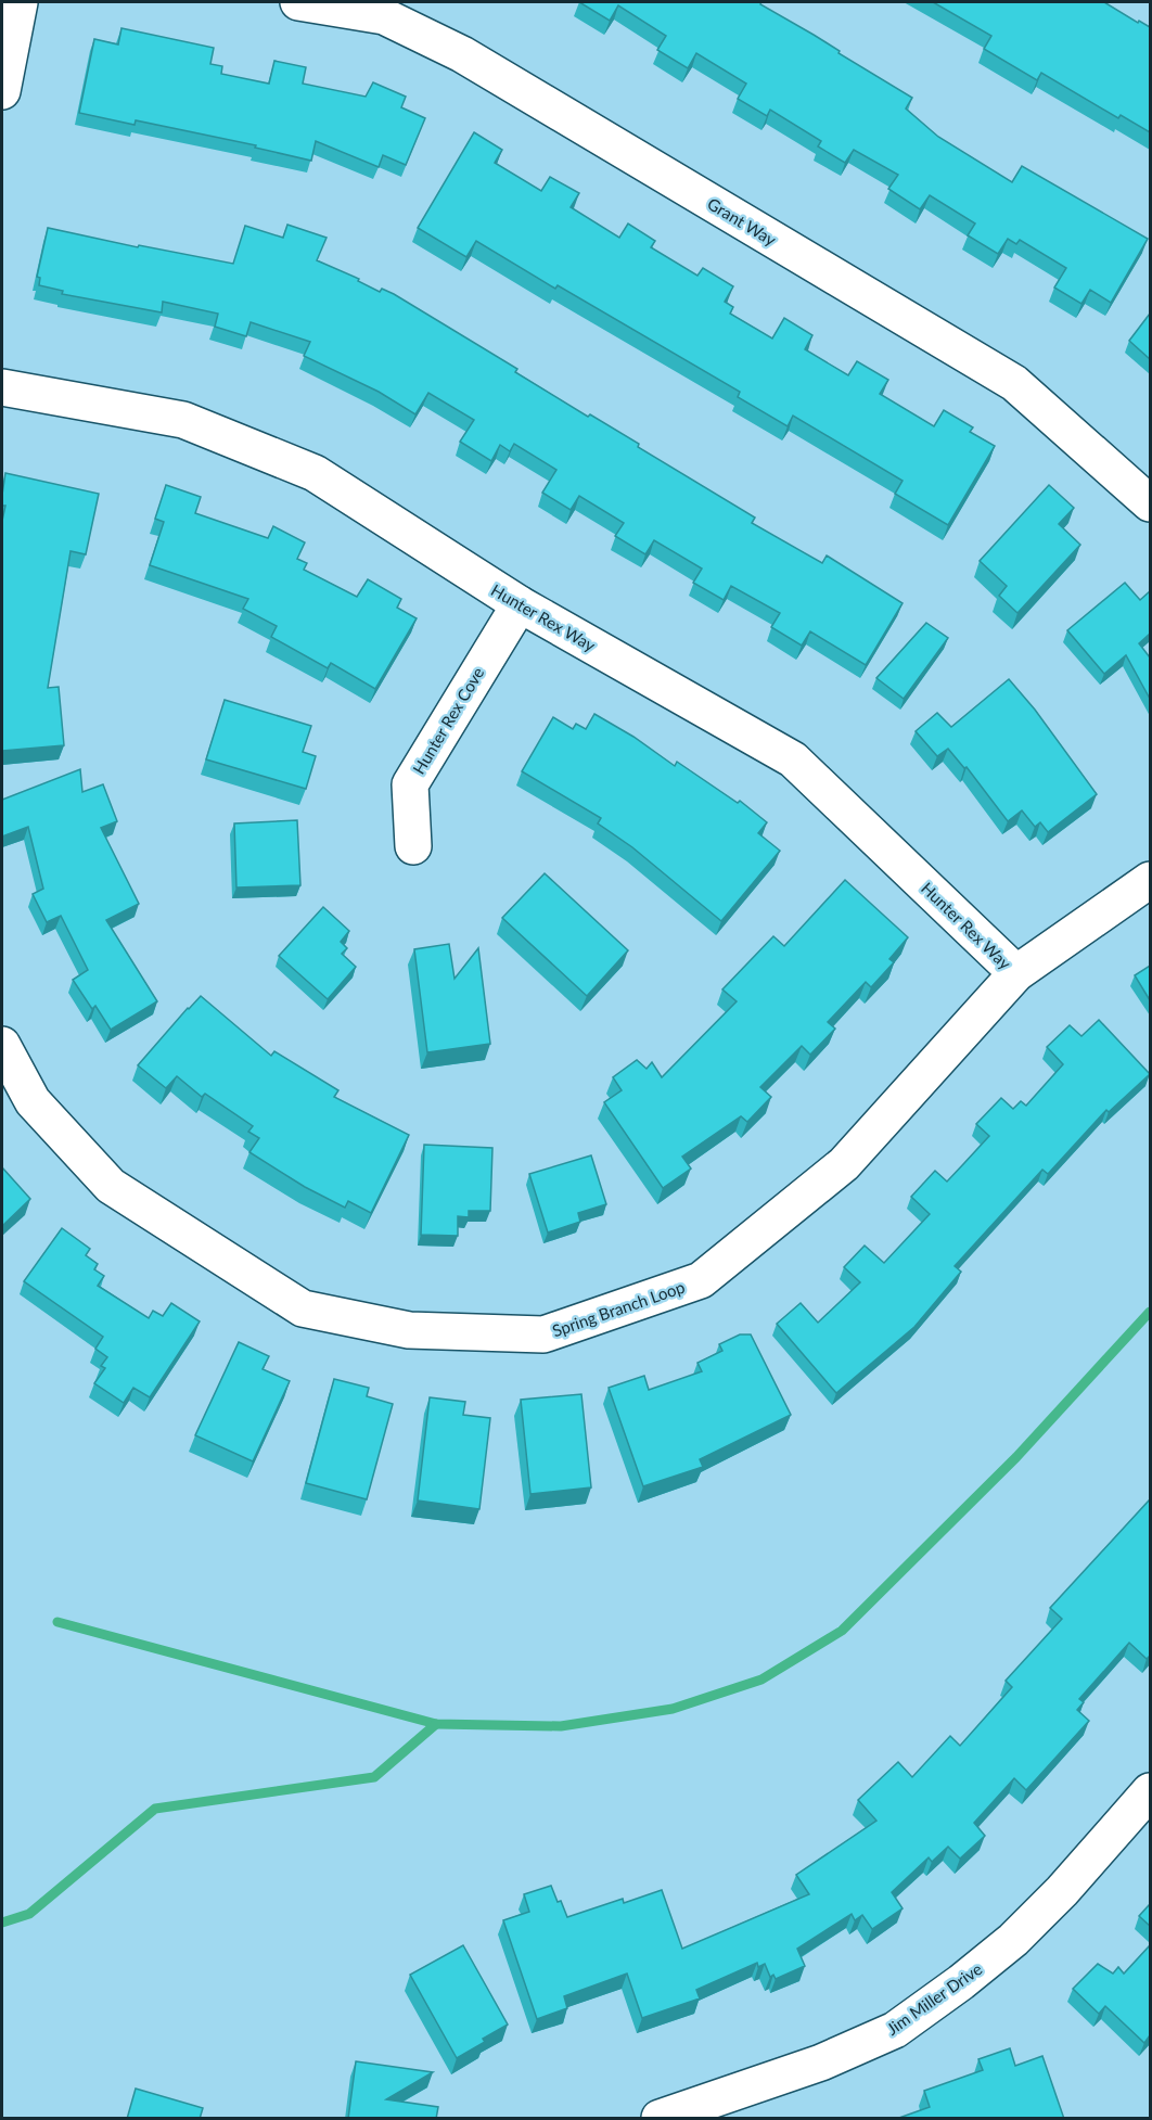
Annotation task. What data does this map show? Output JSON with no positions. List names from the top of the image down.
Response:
{
  "streets": {
    "street": [
      "Grant Way",
      "Hunter Rex Way",
      "Hunter Rex Cove",
      "Spring Branch Loop",
      "Jim Miller Drive"
    ]
  },
  "crossings": [
    ["Hunter Rex Way", "Hunter Rex Cove"],
    ["Hunter Rex Way", "Spring Branch Loop"]
  ]
}
